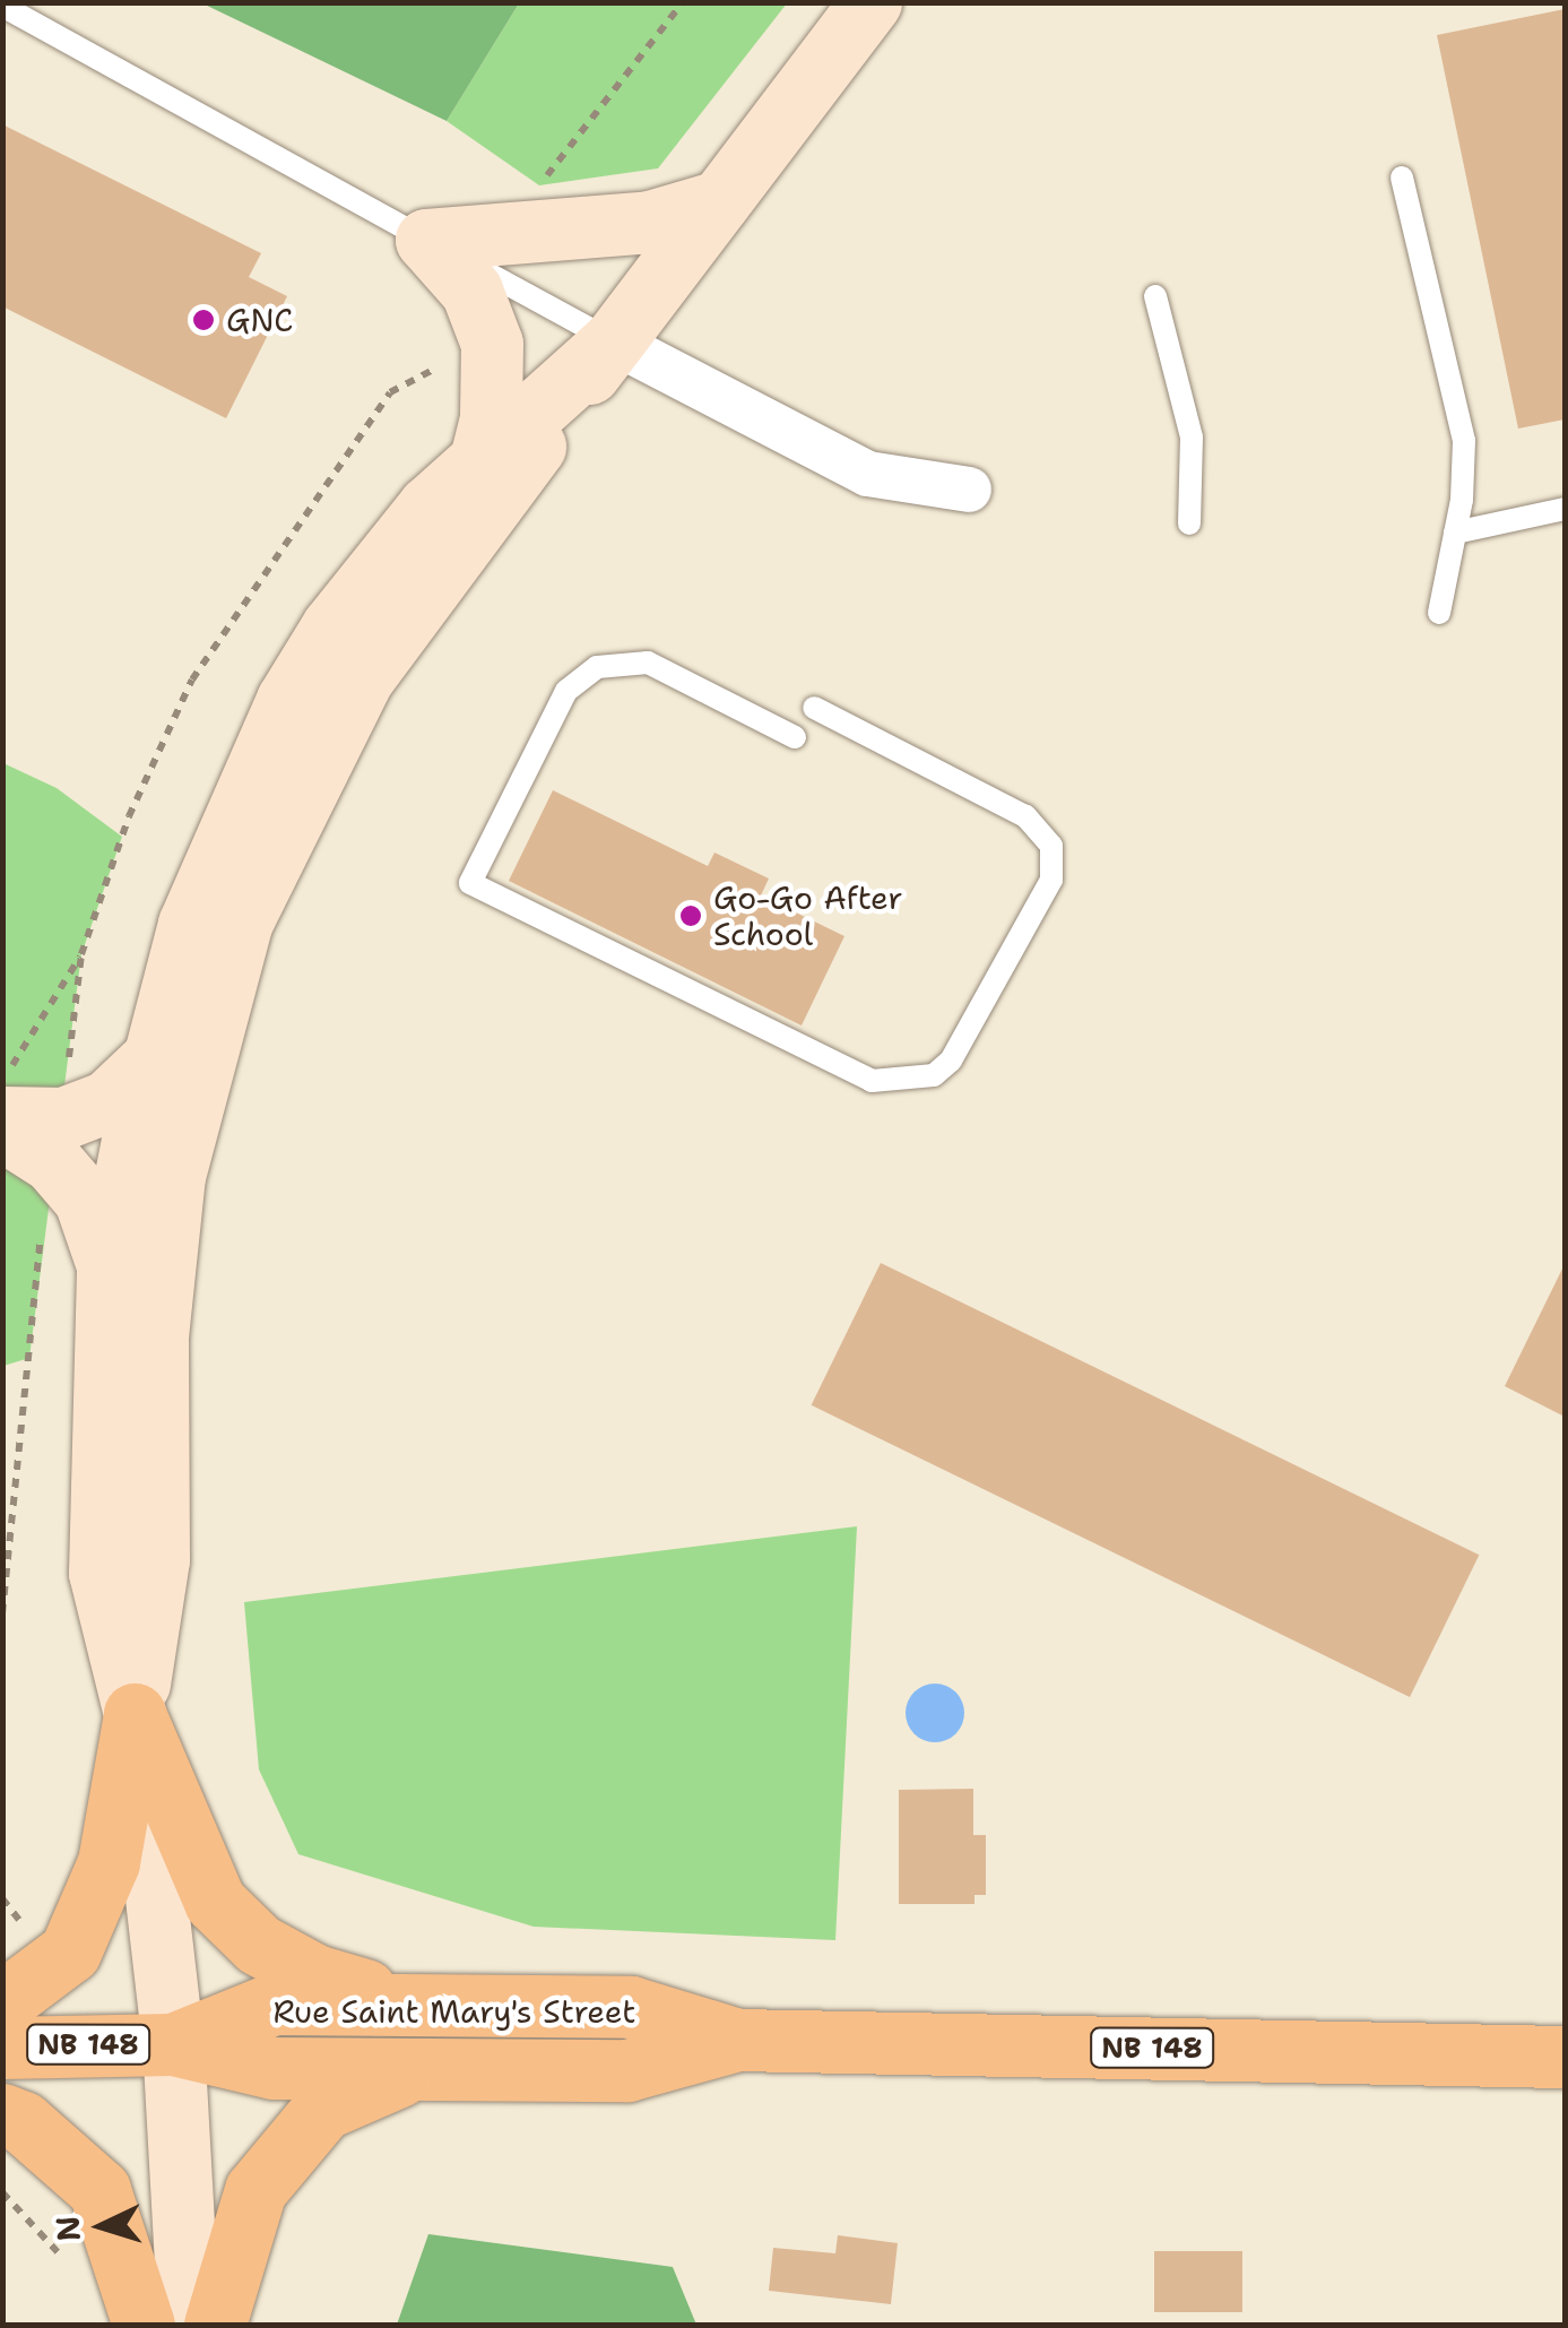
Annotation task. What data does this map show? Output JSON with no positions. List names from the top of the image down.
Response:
{
  "streets": {
    "main road": ["Rue Saint Mary's Street", "NB 148"]
  },
  "places": ["GNC", "Go-Go After School"],
  "north": "left"
}
